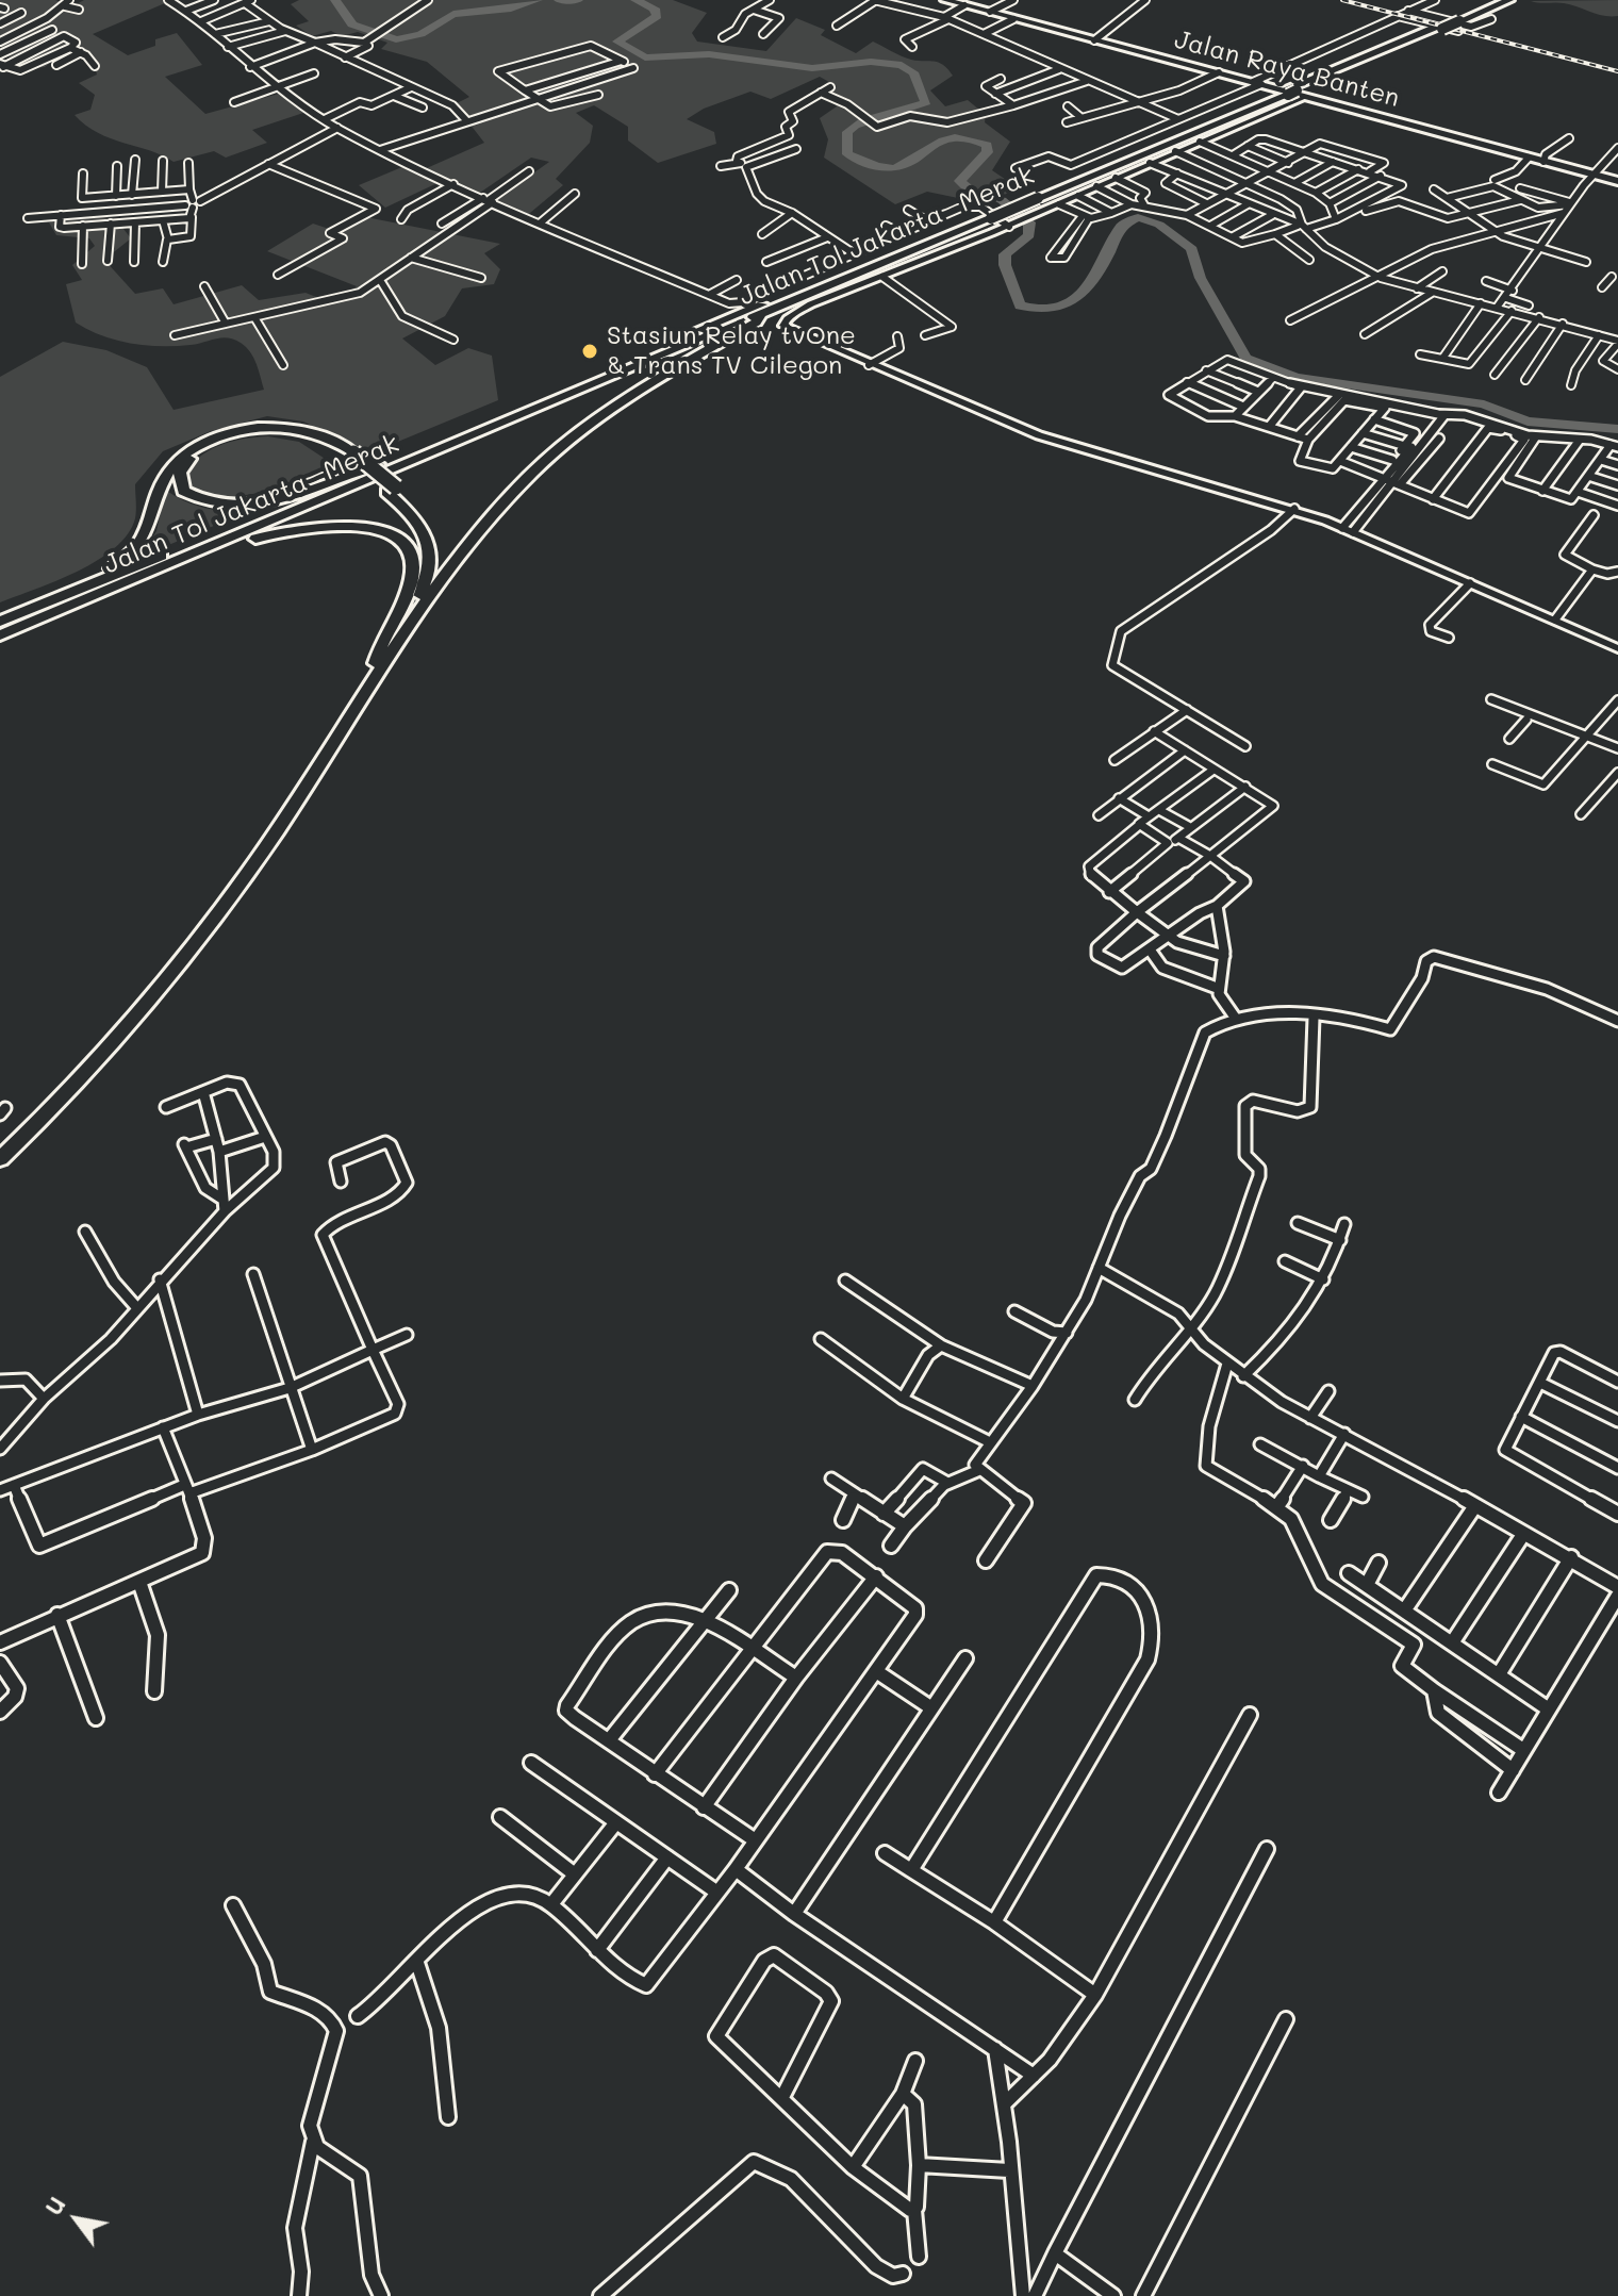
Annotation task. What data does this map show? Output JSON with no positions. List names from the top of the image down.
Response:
{
  "streets": {
    "highway": ["Jalan Tol Jakarta–Merak"],
    "main road": ["Jalan Raya Banten"]
  },
  "crossings": [
    ["Jalan Raya Banten", "Jalan Tol Jakarta–Merak"]
  ],
  "places": ["Stasiun Relay tvOne & Trans TV Cilegon"],
  "north": "top left"
}
